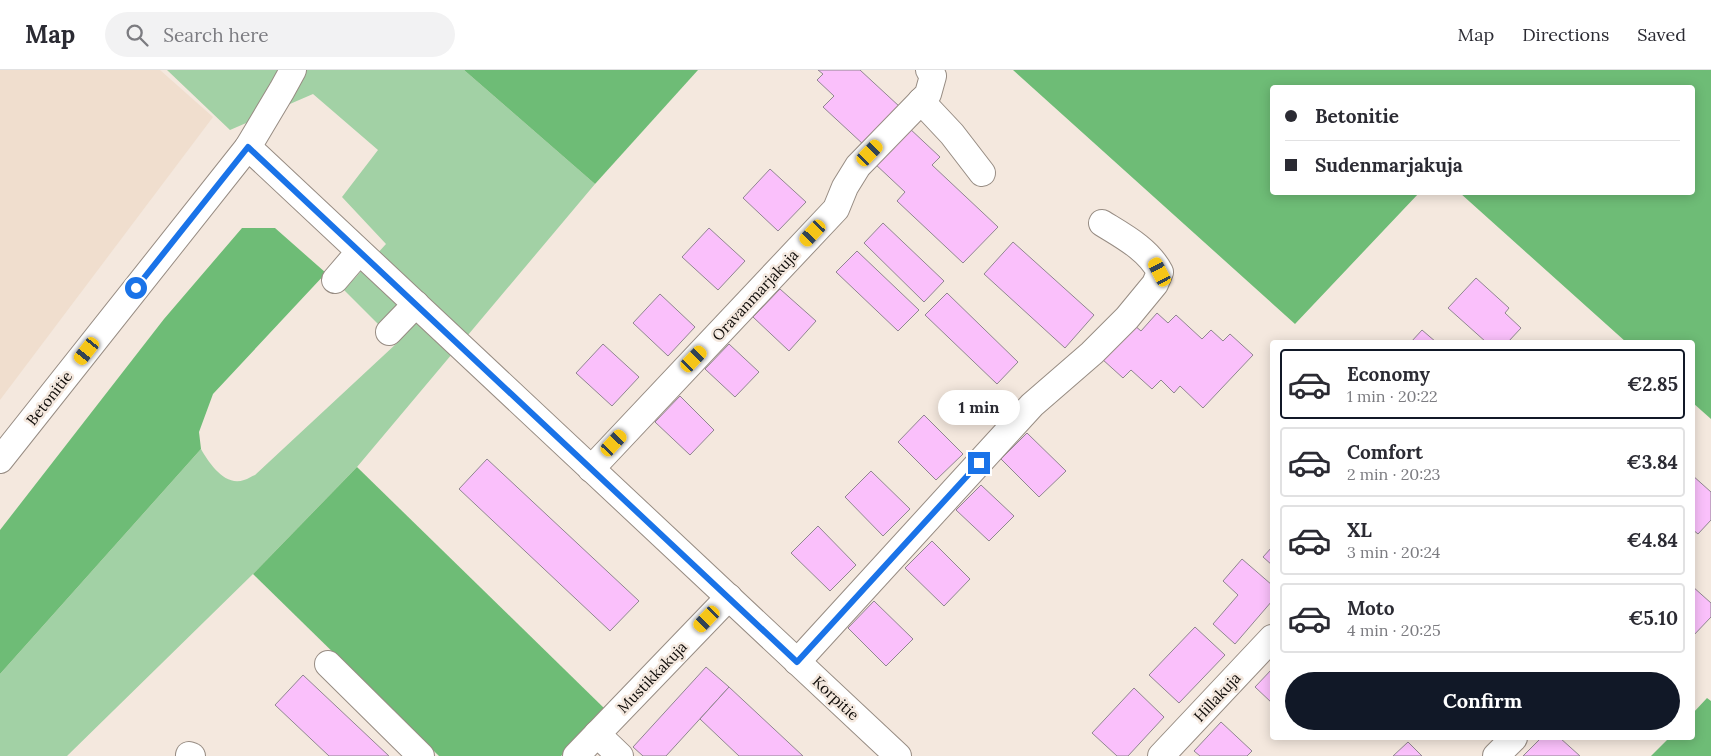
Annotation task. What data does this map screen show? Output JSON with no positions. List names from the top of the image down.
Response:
{
  "streets": {
    "street": [
      "Oravanmarjakuja",
      "Betonitie",
      "Mustikkakuja",
      "Hillakuja",
      "Korpitie"
    ]
  },
  "crossings": [
    ["Oravanmarjakuja", "Korpitie"],
    ["Betonitie", "Korpitie"],
    ["Mustikkakuja", "Korpitie"]
  ],
  "page": {
    "header": "Map",
    "search": "Search here",
    "nav": ["Map", "Directions", "Saved"],
    "banner": ["Betonitie", "Sudenmarjakuja"],
    "list": [
      {
        "name": "Economy",
        "note": "1 min · 20:22",
        "value": "€2.85"
      },
      {
        "name": "Comfort",
        "note": "2 min · 20:23",
        "value": "€3.84"
      },
      {
        "name": "XL",
        "note": "3 min · 20:24",
        "value": "€4.84"
      },
      {
        "name": "Moto",
        "note": "4 min · 20:25",
        "value": "€5.10"
      }
    ],
    "bubble": "1 min",
    "buttons": "Confirm"
  }
}
